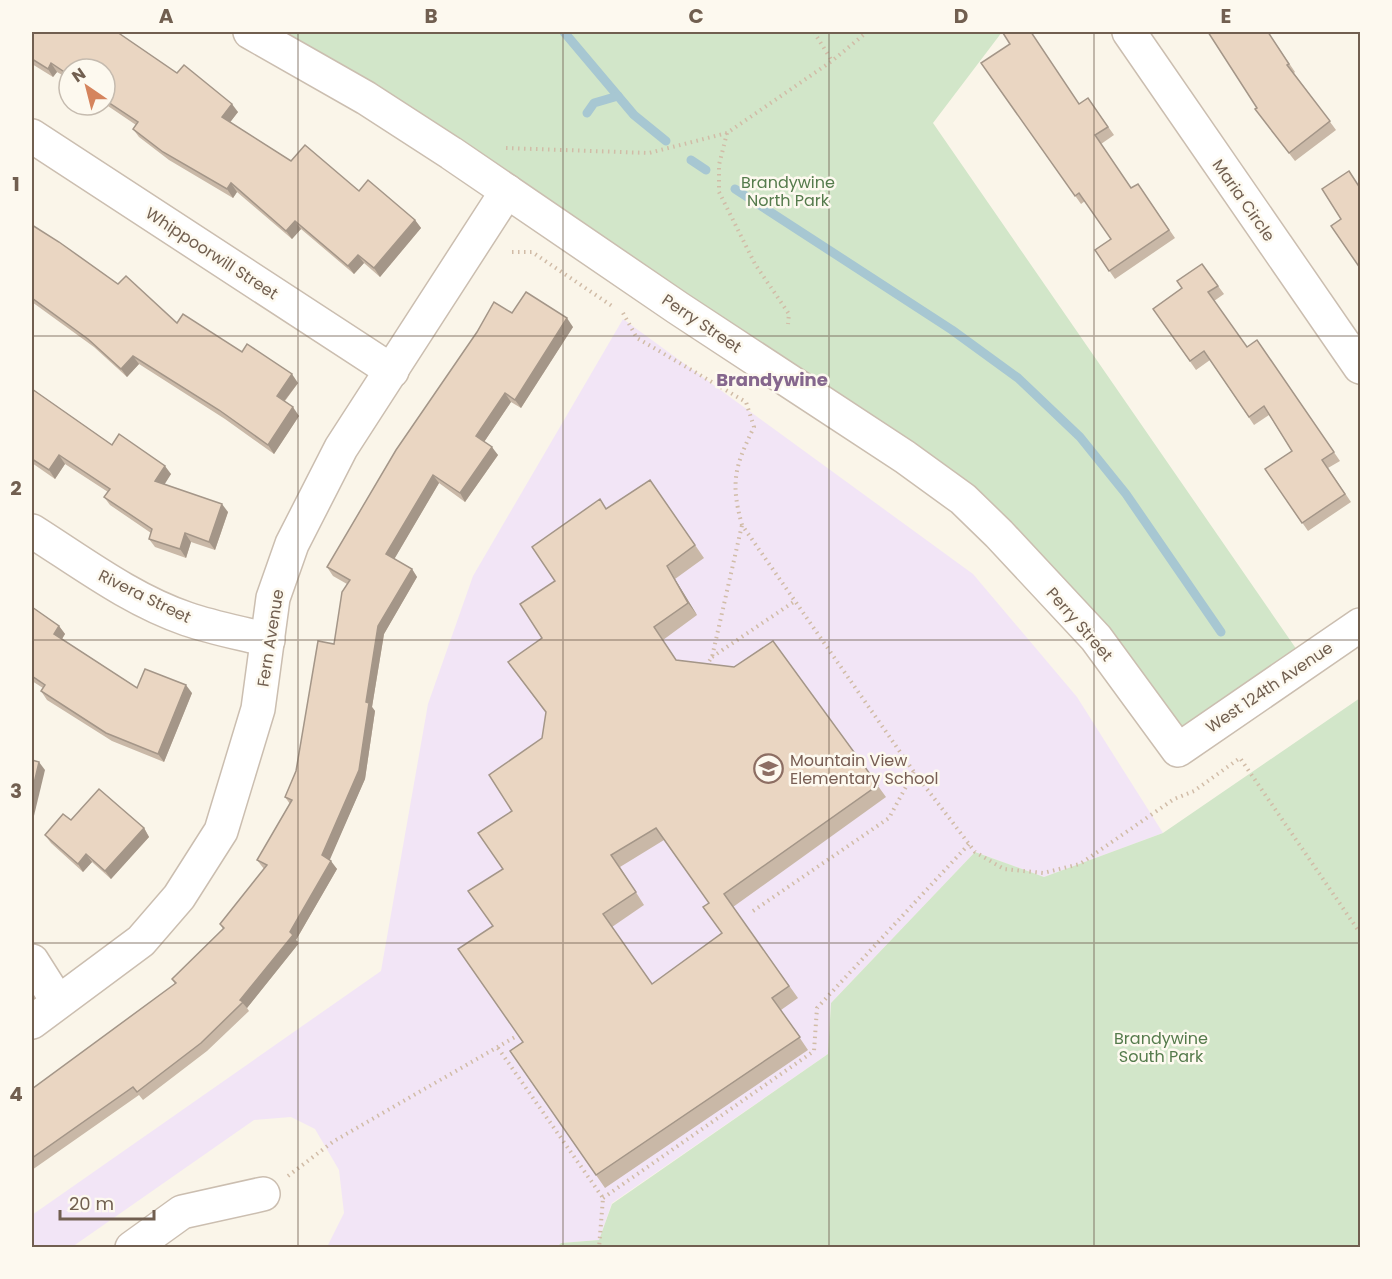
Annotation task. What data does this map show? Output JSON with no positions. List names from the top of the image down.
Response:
{
  "streets": {
    "street": [
      "Maria Circle",
      "Whippoorwill Street",
      "Perry Street",
      "Rivera Street",
      "Fern Avenue",
      "West 124th Avenue"
    ]
  },
  "crossings": [
    ["Whippoorwill Street", "Fern Avenue"],
    ["Perry Street", "Fern Avenue"],
    ["Perry Street", "West 124th Avenue"],
    ["Rivera Street", "Fern Avenue"]
  ],
  "districts": ["Brandywine"],
  "parks": ["Brandywine North Park", "Brandywine South Park"],
  "places": {
    "school or university": ["Mountain View Elementary School"]
  },
  "scale_bar": "20 m",
  "north": "top left",
  "grid": {
    "columns": [
      "A",
      "B",
      "C",
      "D",
      "E"
    ],
    "rows": [
      "1",
      "2",
      "3",
      "4"
    ]
  }
}
